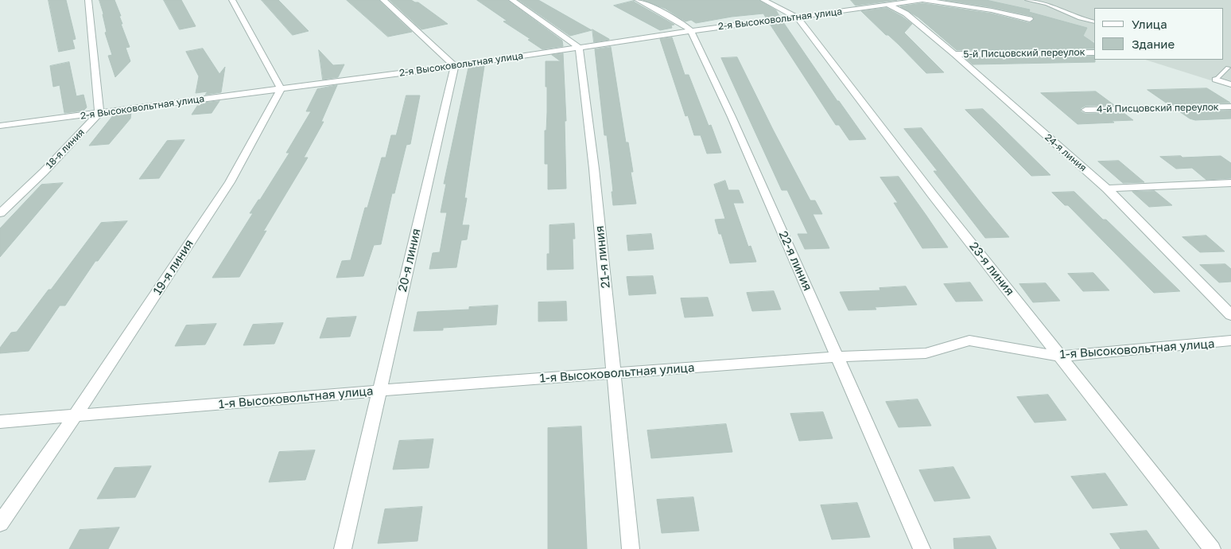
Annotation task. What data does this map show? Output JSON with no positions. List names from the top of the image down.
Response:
{
  "streets": {
    "street": [
      "2-я Высоковольтная улица",
      "5-й Писцовский переулок",
      "4-й Писцовский переулок",
      "18-я линия",
      "24-я линия",
      "21-я линия",
      "20-я линия",
      "22-я линия",
      "19-я линия",
      "23-я линия",
      "1-я Высоковольтная улица"
    ]
  },
  "crossings": [
    ["2-я Высоковольтная улица", "18-я линия"],
    ["2-я Высоковольтная улица", "24-я линия"],
    ["2-я Высоковольтная улица", "21-я линия"],
    ["2-я Высоковольтная улица", "20-я линия"],
    ["2-я Высоковольтная улица", "22-я линия"],
    ["2-я Высоковольтная улица", "19-я линия"],
    ["2-я Высоковольтная улица", "23-я линия"],
    ["5-й Писцовский переулок", "24-я линия"],
    ["21-я линия", "1-я Высоковольтная улица"],
    ["20-я линия", "1-я Высоковольтная улица"],
    ["22-я линия", "1-я Высоковольтная улица"],
    ["19-я линия", "1-я Высоковольтная улица"],
    ["23-я линия", "1-я Высоковольтная улица"]
  ],
  "legend": ["Улица", "Здание"]
}
